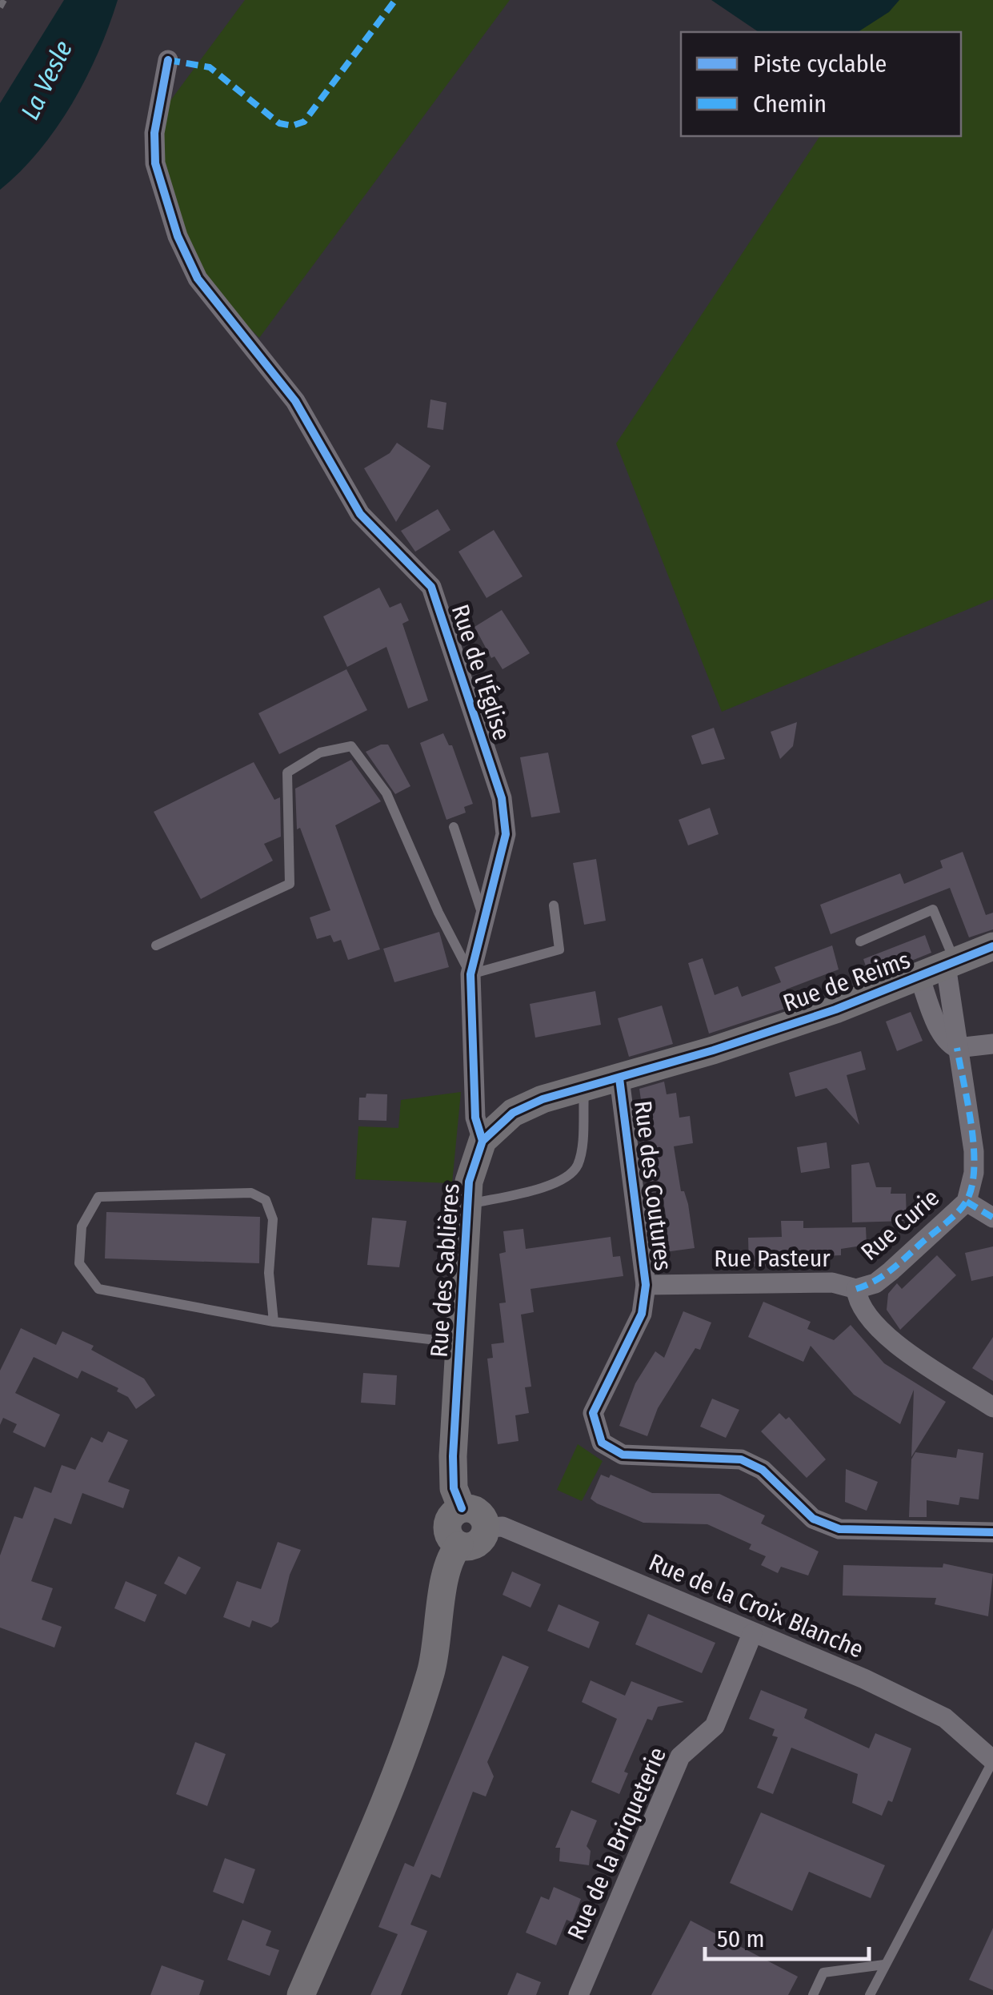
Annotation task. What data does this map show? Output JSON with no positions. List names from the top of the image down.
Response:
{
  "streets": {
    "street": [
      "Rue de l'Église",
      "Rue de Reims",
      "Rue des Coutures",
      "Rue Curie",
      "Rue Pasteur",
      "Rue des Sablières",
      "Rue de la Croix Blanche",
      "Rue de la Briqueterie"
    ]
  },
  "crossings": [
    ["Rue de l'Église", "Rue des Sablières"],
    ["Rue de Reims", "Rue des Coutures"],
    ["Rue de Reims", "Rue Curie"],
    ["Rue de Reims", "Rue des Sablières"],
    ["Rue des Coutures", "Rue Pasteur"],
    ["Rue des Coutures", "Rue des Sablières"],
    ["Rue Curie", "Rue Pasteur"],
    ["Rue des Sablières", "Rue de la Croix Blanche"],
    ["Rue de la Croix Blanche", "Rue de la Briqueterie"]
  ],
  "water": ["La Vesle"],
  "legend": ["Piste cyclable", "Chemin"],
  "scale_bar": "50 m"
}
